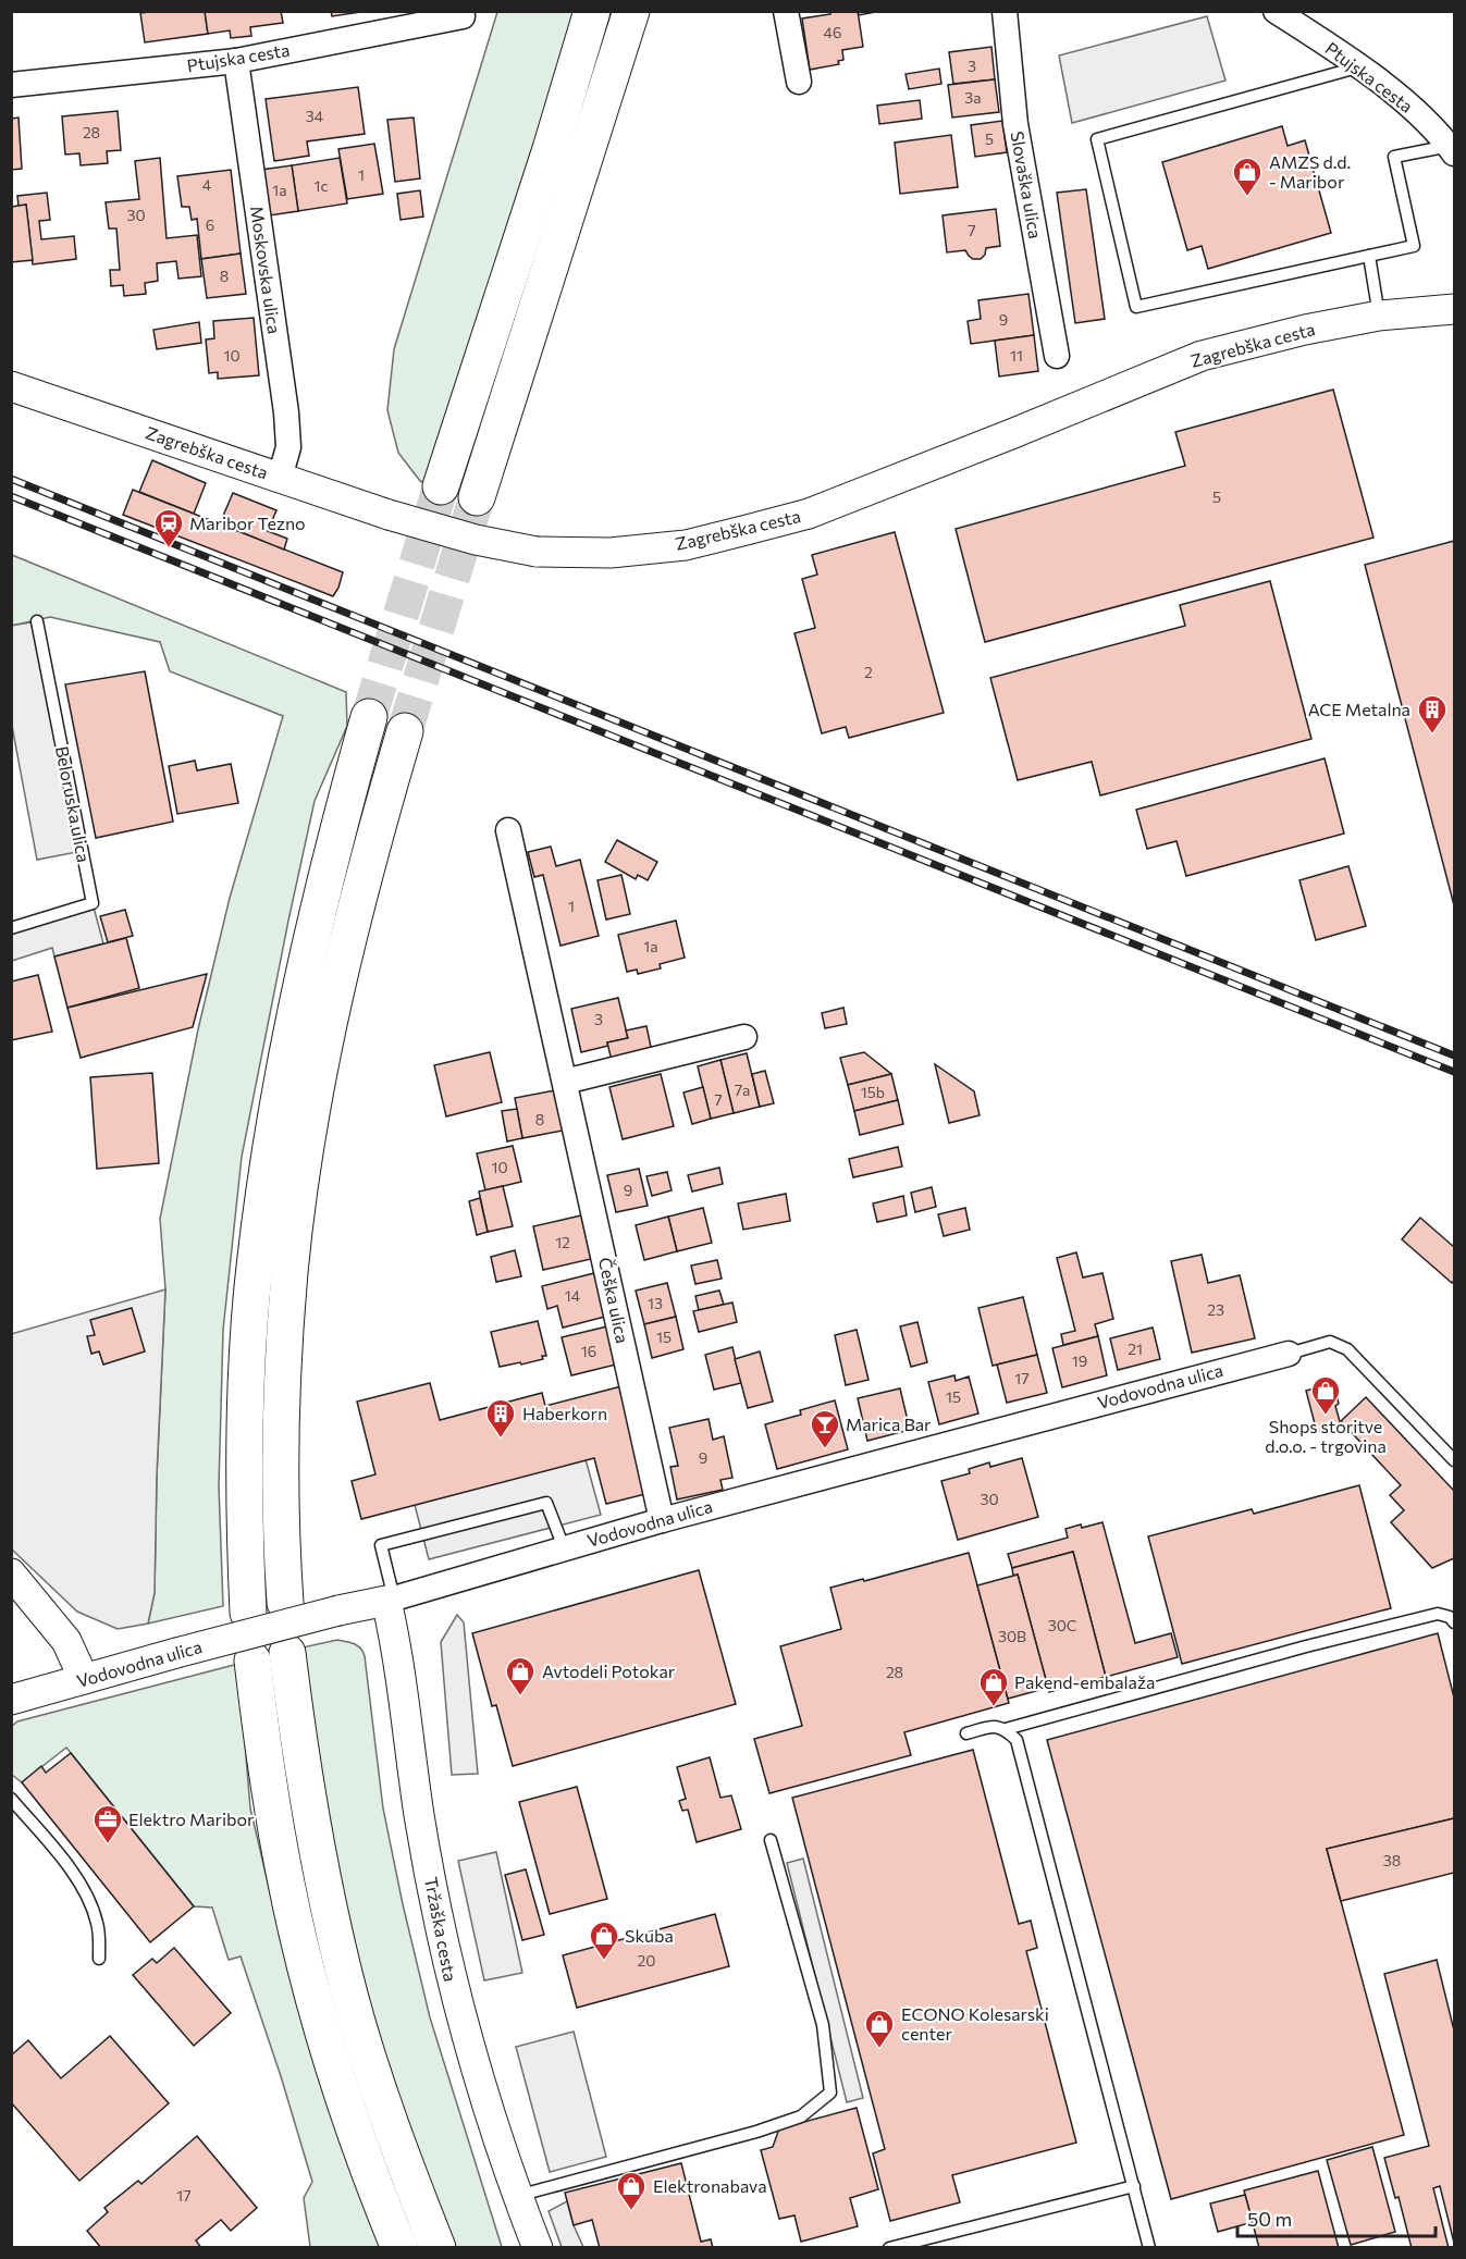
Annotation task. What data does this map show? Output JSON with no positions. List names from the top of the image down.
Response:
{
  "streets": {
    "street": [
      "Ptujska cesta",
      "Slovaška ulica",
      "Moskovska ulica",
      "Zagrebška cesta",
      "Češka ulica",
      "Vodovodna ulica",
      "Tržaška cesta"
    ],
    "lane": ["Beloruska ulica"]
  },
  "crossings": [
    ["Ptujska cesta", "Moskovska ulica"],
    ["Moskovska ulica", "Zagrebška cesta"],
    ["Češka ulica", "Vodovodna ulica"],
    ["Vodovodna ulica", "Tržaška cesta"]
  ],
  "places": {
    "shop": [
      "AMZS d.d. - Maribor",
      "Shops storitve d.o.o. - trgovina",
      "Avtodeli Potokar",
      "Pakend-embalaža",
      "Skuba",
      "ECONO Kolesarski center",
      "Elektronabava"
    ],
    "station": ["Maribor Tezno"],
    "building": ["ACE Metalna", "Haberkorn"],
    "bar": ["Marica Bar"],
    "office": ["Elektro Maribor"]
  },
  "house_numbers": [
    "46",
    "3",
    "3a",
    "34",
    "28",
    "5",
    "1",
    "4",
    "1c",
    "1a",
    "30",
    "6",
    "7",
    "8",
    "9",
    "10",
    "11",
    "5",
    "2",
    "1",
    "1a",
    "3",
    "7a",
    "15b",
    "7",
    "8",
    "10",
    "9",
    "12",
    "14",
    "13",
    "23",
    "15",
    "21",
    "16",
    "19",
    "17",
    "15",
    "9",
    "30",
    "30C",
    "30B",
    "28",
    "38",
    "20",
    "17"
  ],
  "scale_bar": "50 m"
}
